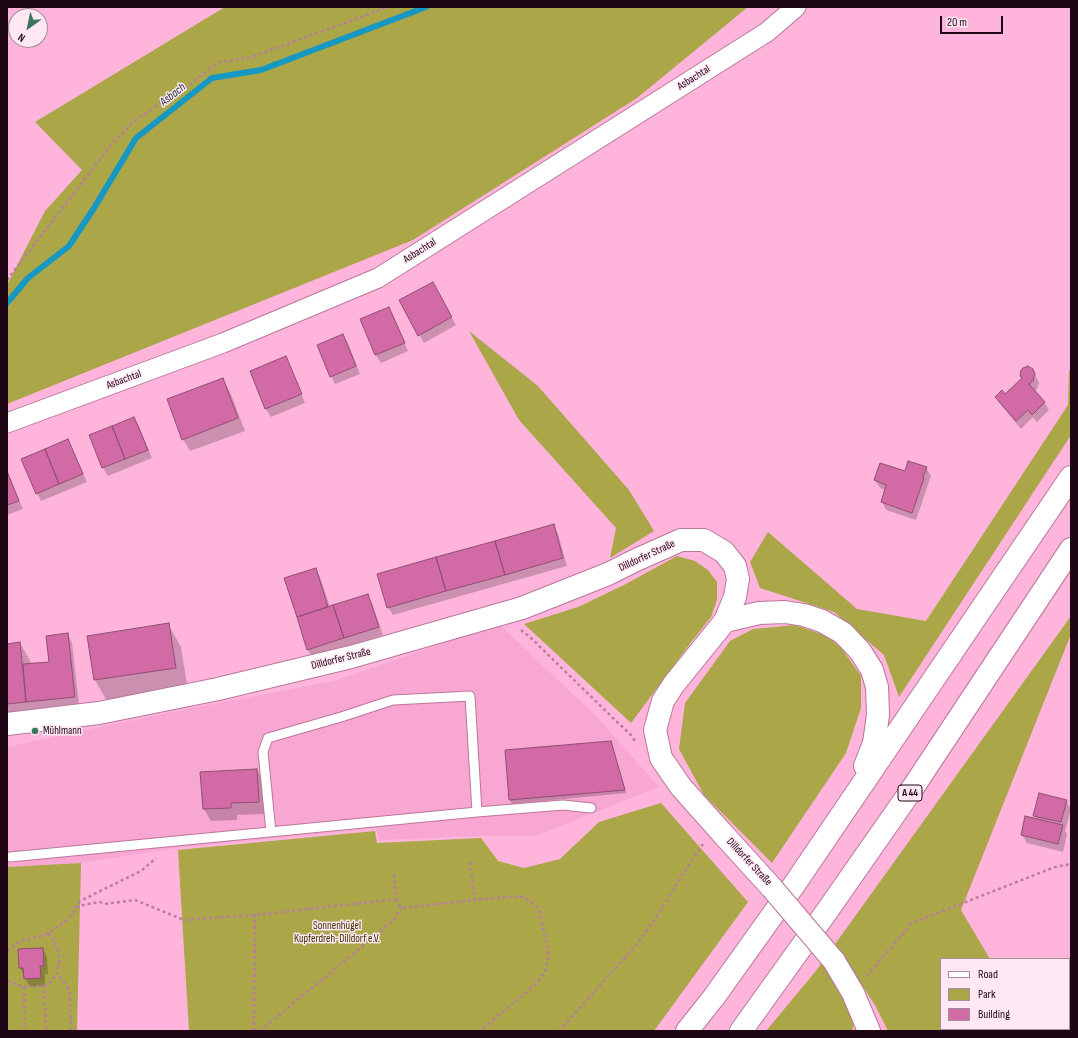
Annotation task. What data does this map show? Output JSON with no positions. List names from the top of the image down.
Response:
{
  "streets": {
    "main road": ["Dilldorfer Straße", "A 44"],
    "street": ["Asbachtal"]
  },
  "water": ["Asbach"],
  "parks": ["Sonnenhügel Kupferdreh-Dilldorf e.V."],
  "places": ["Mühlmann"],
  "legend": ["Road", "Park", "Building"],
  "scale_bar": "20 m",
  "north": "bottom left"
}
